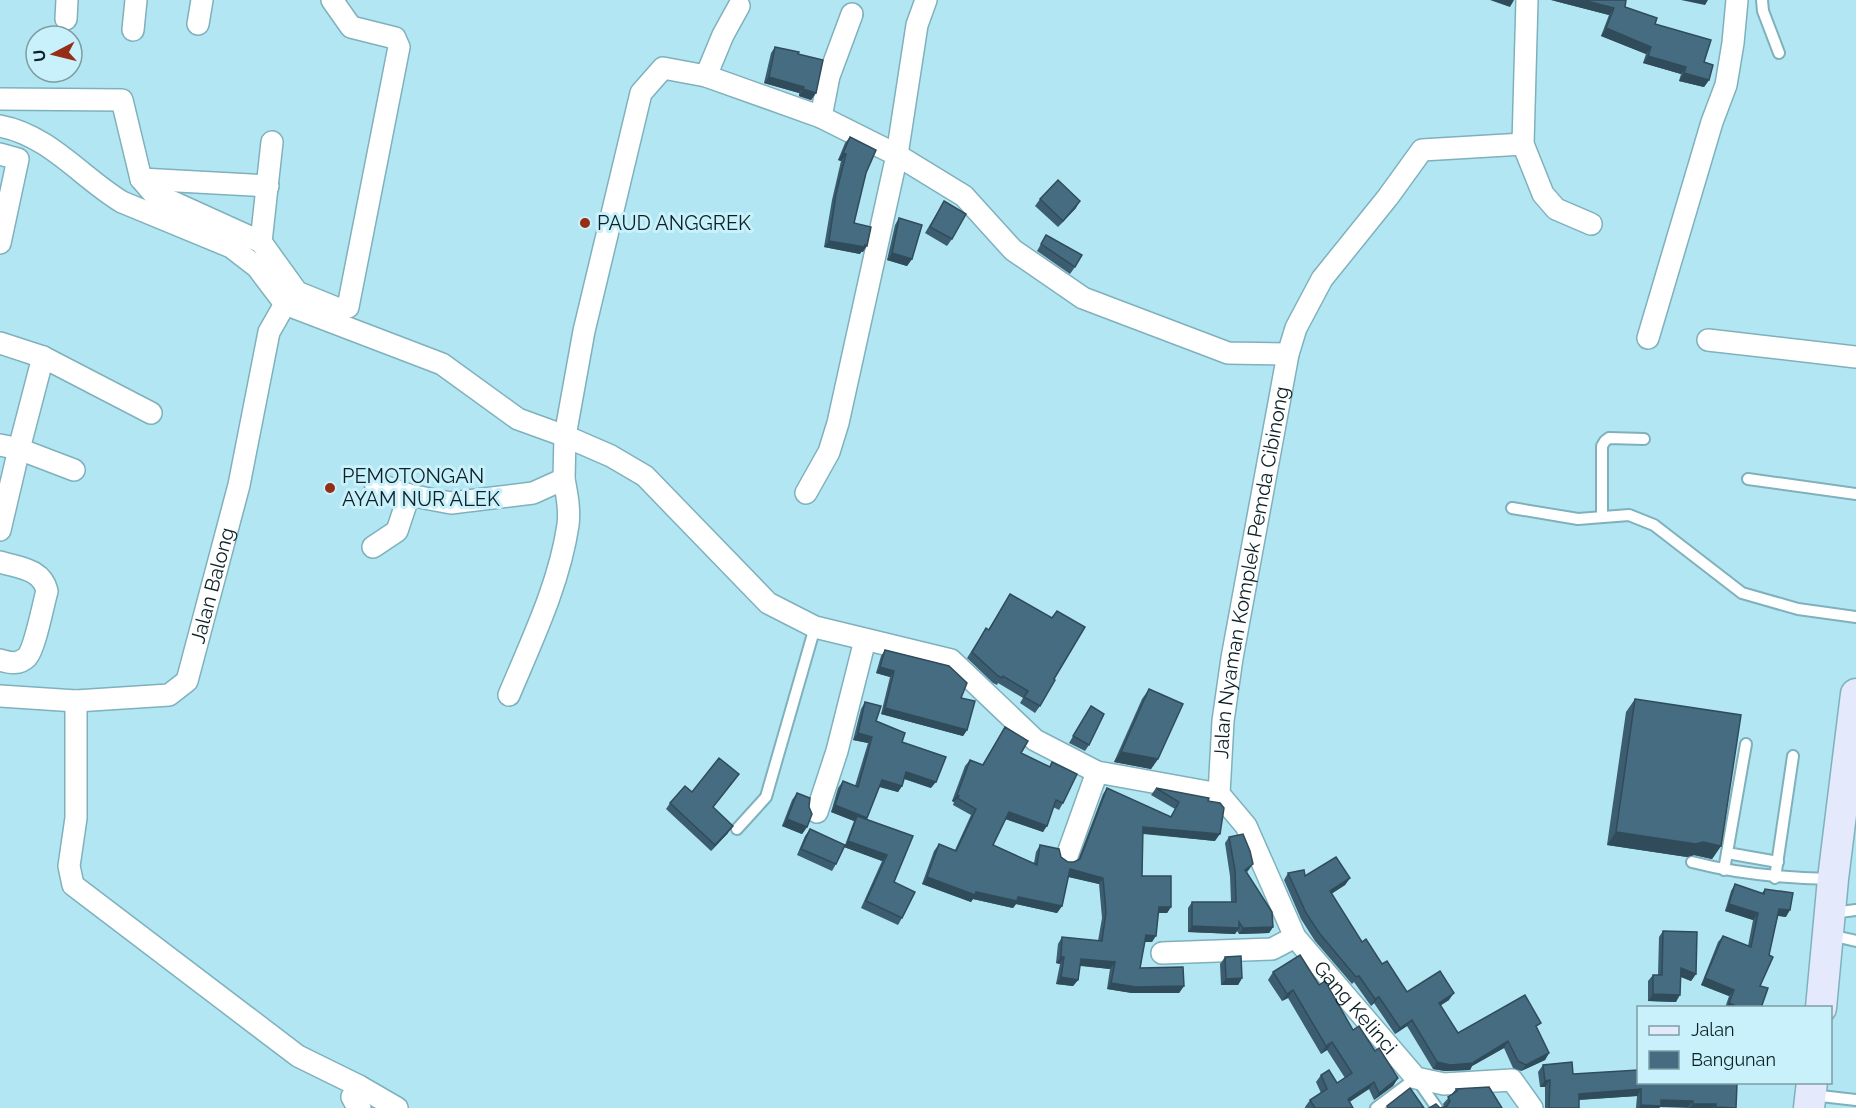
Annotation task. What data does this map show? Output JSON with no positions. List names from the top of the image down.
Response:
{
  "streets": {
    "street": ["Jalan Nyaman Komplek Pemda Cibinong", "Jalan Balong", "Gang Kelinci"]
  },
  "crossings": [
    ["Jalan Nyaman Komplek Pemda Cibinong", "Gang Kelinci"]
  ],
  "places": ["PAUD ANGGREK", "PEMOTONGAN AYAM NUR ALEK"],
  "legend": ["Jalan", "Bangunan"],
  "north": "left"
}
